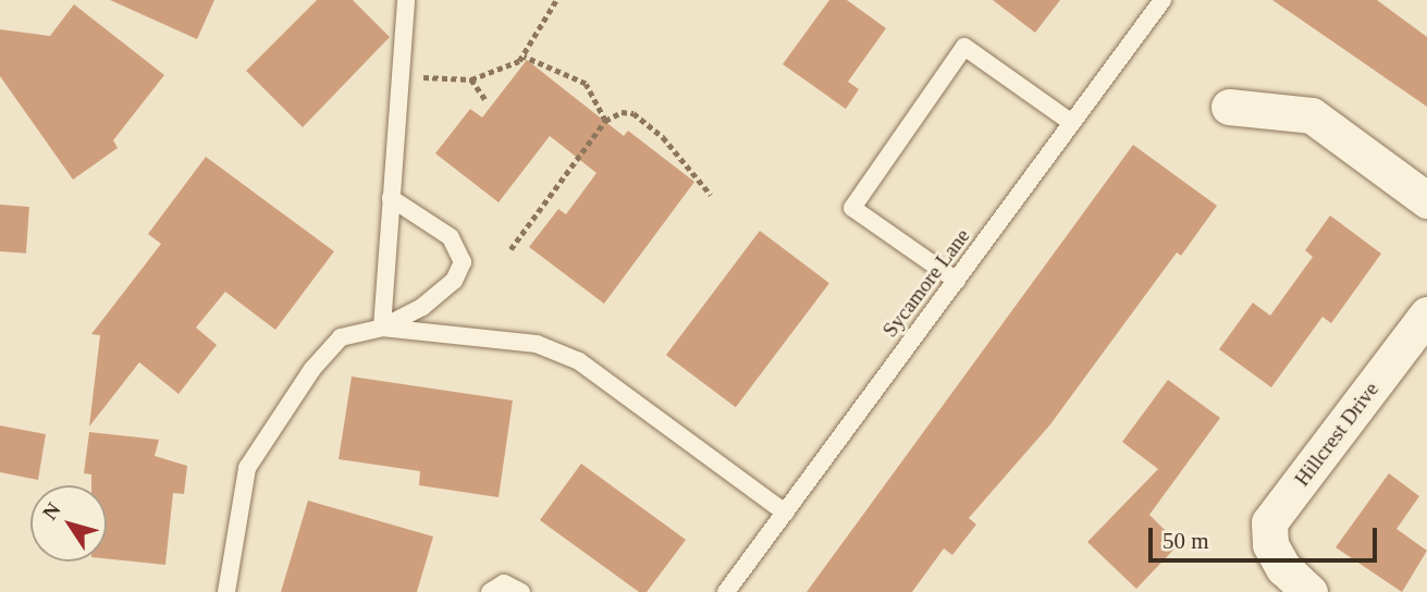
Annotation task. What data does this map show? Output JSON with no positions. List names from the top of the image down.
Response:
{
  "streets": {
    "street": ["Hillcrest Drive"],
    "lane": ["Sycamore Lane"]
  },
  "scale_bar": "50 m",
  "north": "top left"
}
